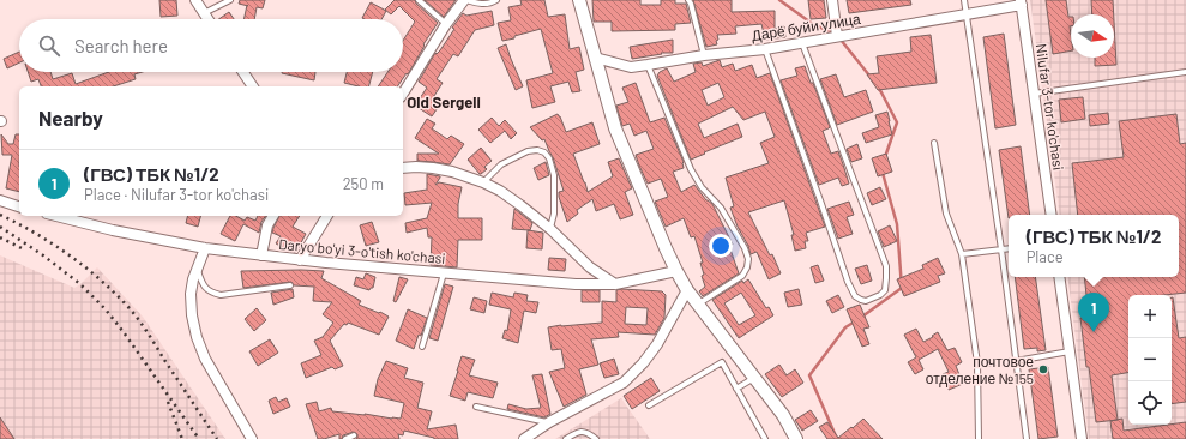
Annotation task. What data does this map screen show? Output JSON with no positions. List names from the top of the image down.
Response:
{
  "streets": {
    "street": ["Дарё буйи улица", "Nilufar 3-tor ko'chasi", "Daryo bo'yi 3-o'tish ko'chasi"]
  },
  "crossings": [
    ["Дарё буйи улица", "Nilufar 3-tor ko'chasi"]
  ],
  "districts": ["Old Sergeli"],
  "places": ["почтовое отделение №155"],
  "north": "right",
  "page": {
    "search": "Search here",
    "heading": "Nearby",
    "list": [
      {
        "mark": "1",
        "name": "(ГВС) ТБК №1/2",
        "note": "Place · Nilufar 3-tor ko'chasi",
        "value": "250 m"
      }
    ],
    "popup": ["(ГВС) ТБК №1/2", "Place"],
    "pins": "1",
    "map_buttons": ["+", "−"]
  }
}
